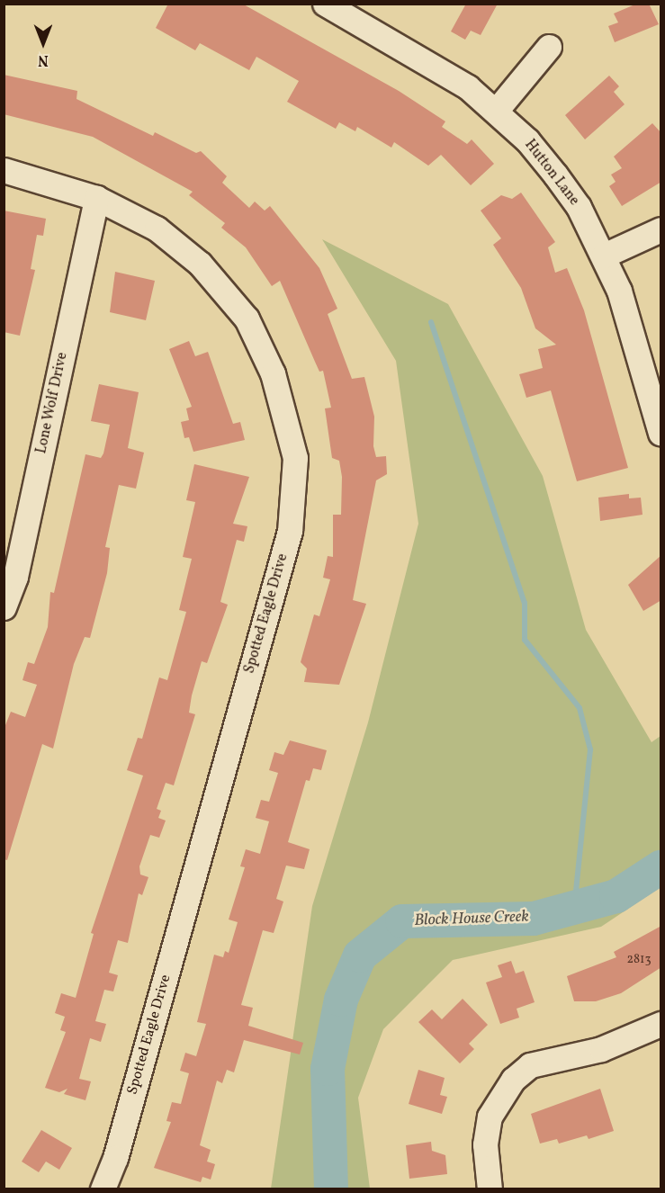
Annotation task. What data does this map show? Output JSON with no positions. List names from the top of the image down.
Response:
{
  "streets": {
    "street": ["Hutton Lane", "Lone Wolf Drive", "Spotted Eagle Drive"]
  },
  "crossings": [
    ["Lone Wolf Drive", "Spotted Eagle Drive"]
  ],
  "water": ["Block House Creek"],
  "house_numbers": ["2813"],
  "north": "bottom"
}
